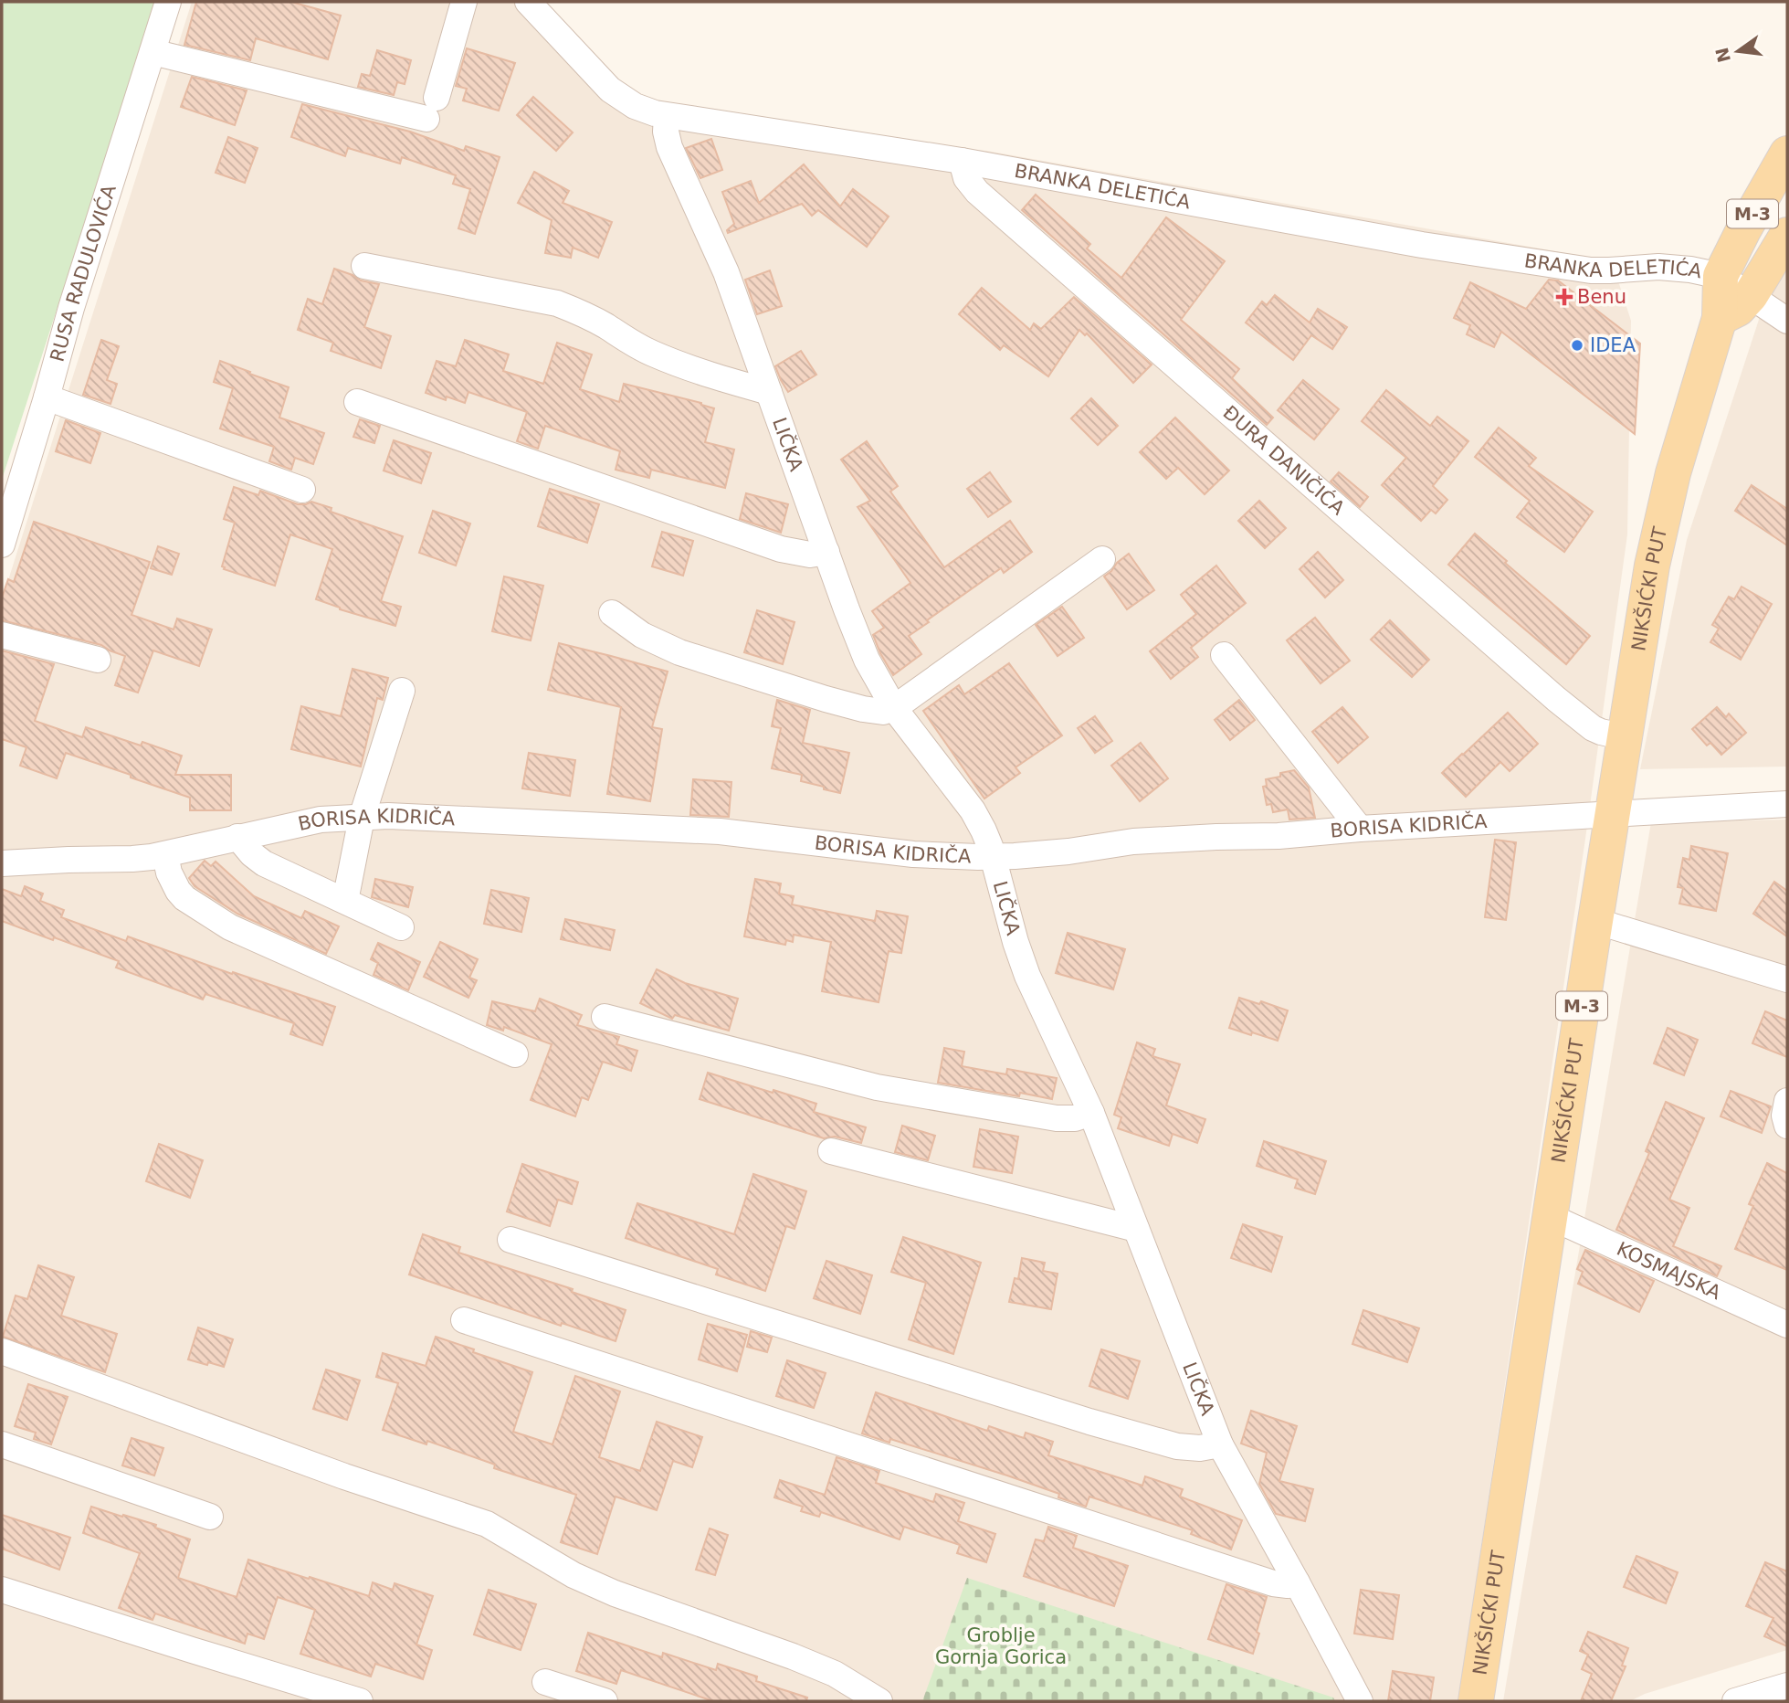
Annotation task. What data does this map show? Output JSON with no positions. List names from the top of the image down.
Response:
{
  "streets": {
    "main road": ["M-3", "NIKŠIĆKI PUT"],
    "street": [
      "BRANKA DELETIĆA",
      "RUSA RADULOVIĆA",
      "LIČKA",
      "ĐURA DANIČIĆA",
      "BORISA KIDRIČA",
      "KOSMAJSKA"
    ]
  },
  "crossings": [
    ["BRANKA DELETIĆA", "LIČKA"],
    ["BRANKA DELETIĆA", "ĐURA DANIČIĆA"],
    ["BRANKA DELETIĆA", "NIKŠIĆKI PUT"],
    ["M-3", "NIKŠIĆKI PUT"],
    ["LIČKA", "BORISA KIDRIČA"],
    ["ĐURA DANIČIĆA", "NIKŠIĆKI PUT"],
    ["NIKŠIĆKI PUT", "BORISA KIDRIČA"],
    ["NIKŠIĆKI PUT", "KOSMAJSKA"]
  ],
  "parks": ["Groblje Gornja Gorica"],
  "places": {
    "health": ["Benu"],
    "other": ["IDEA"]
  },
  "north": "left"
}
